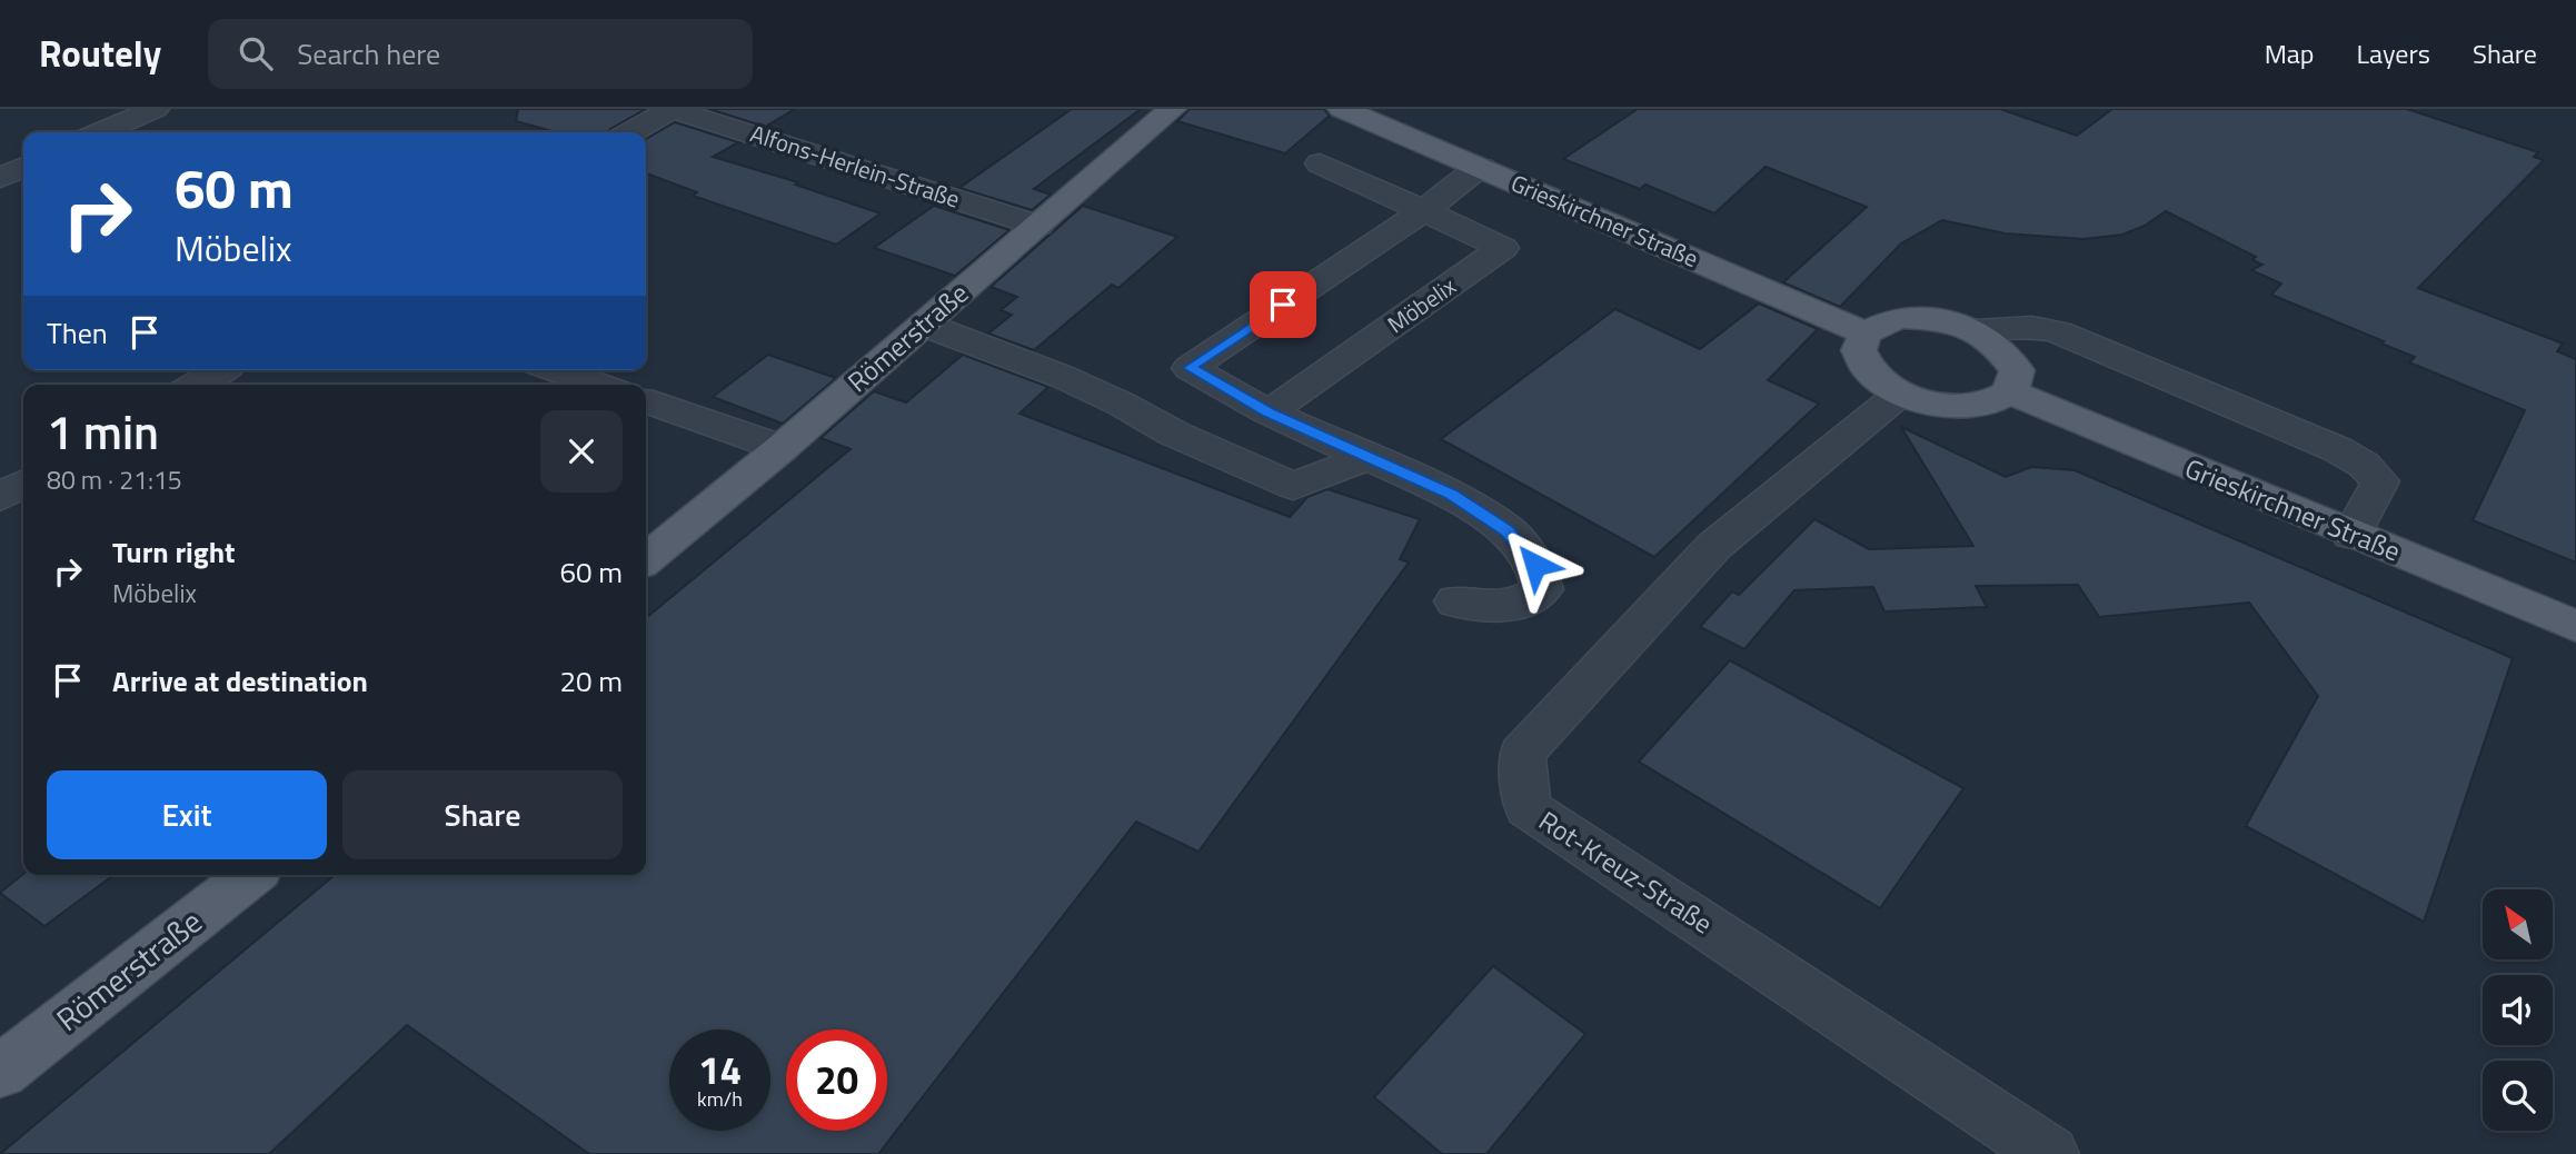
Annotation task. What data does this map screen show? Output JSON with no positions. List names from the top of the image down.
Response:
{
  "streets": {
    "main road": ["Grieskirchner Straße", "Römerstraße"],
    "street": ["Alfons-Herlein-Straße", "Möbelix", "Rot-Kreuz-Straße"]
  },
  "crossings": [
    ["Alfons-Herlein-Straße", "Römerstraße"]
  ],
  "north": "top left",
  "page": {
    "header": "Routely",
    "search": "Search here",
    "nav": ["Map", "Layers", "Share"],
    "turn": ["60 m", "Möbelix"],
    "then": "Then",
    "heading": ["1 min", "80 m · 21:15"],
    "list": [
      {
        "name": "Turn right",
        "note": "Möbelix",
        "value": "60 m"
      },
      {
        "name": "Arrive at destination",
        "value": "20 m"
      }
    ],
    "buttons": ["Exit", "Share"],
    "speed": "14 km/h",
    "limit": "20"
  }
}
